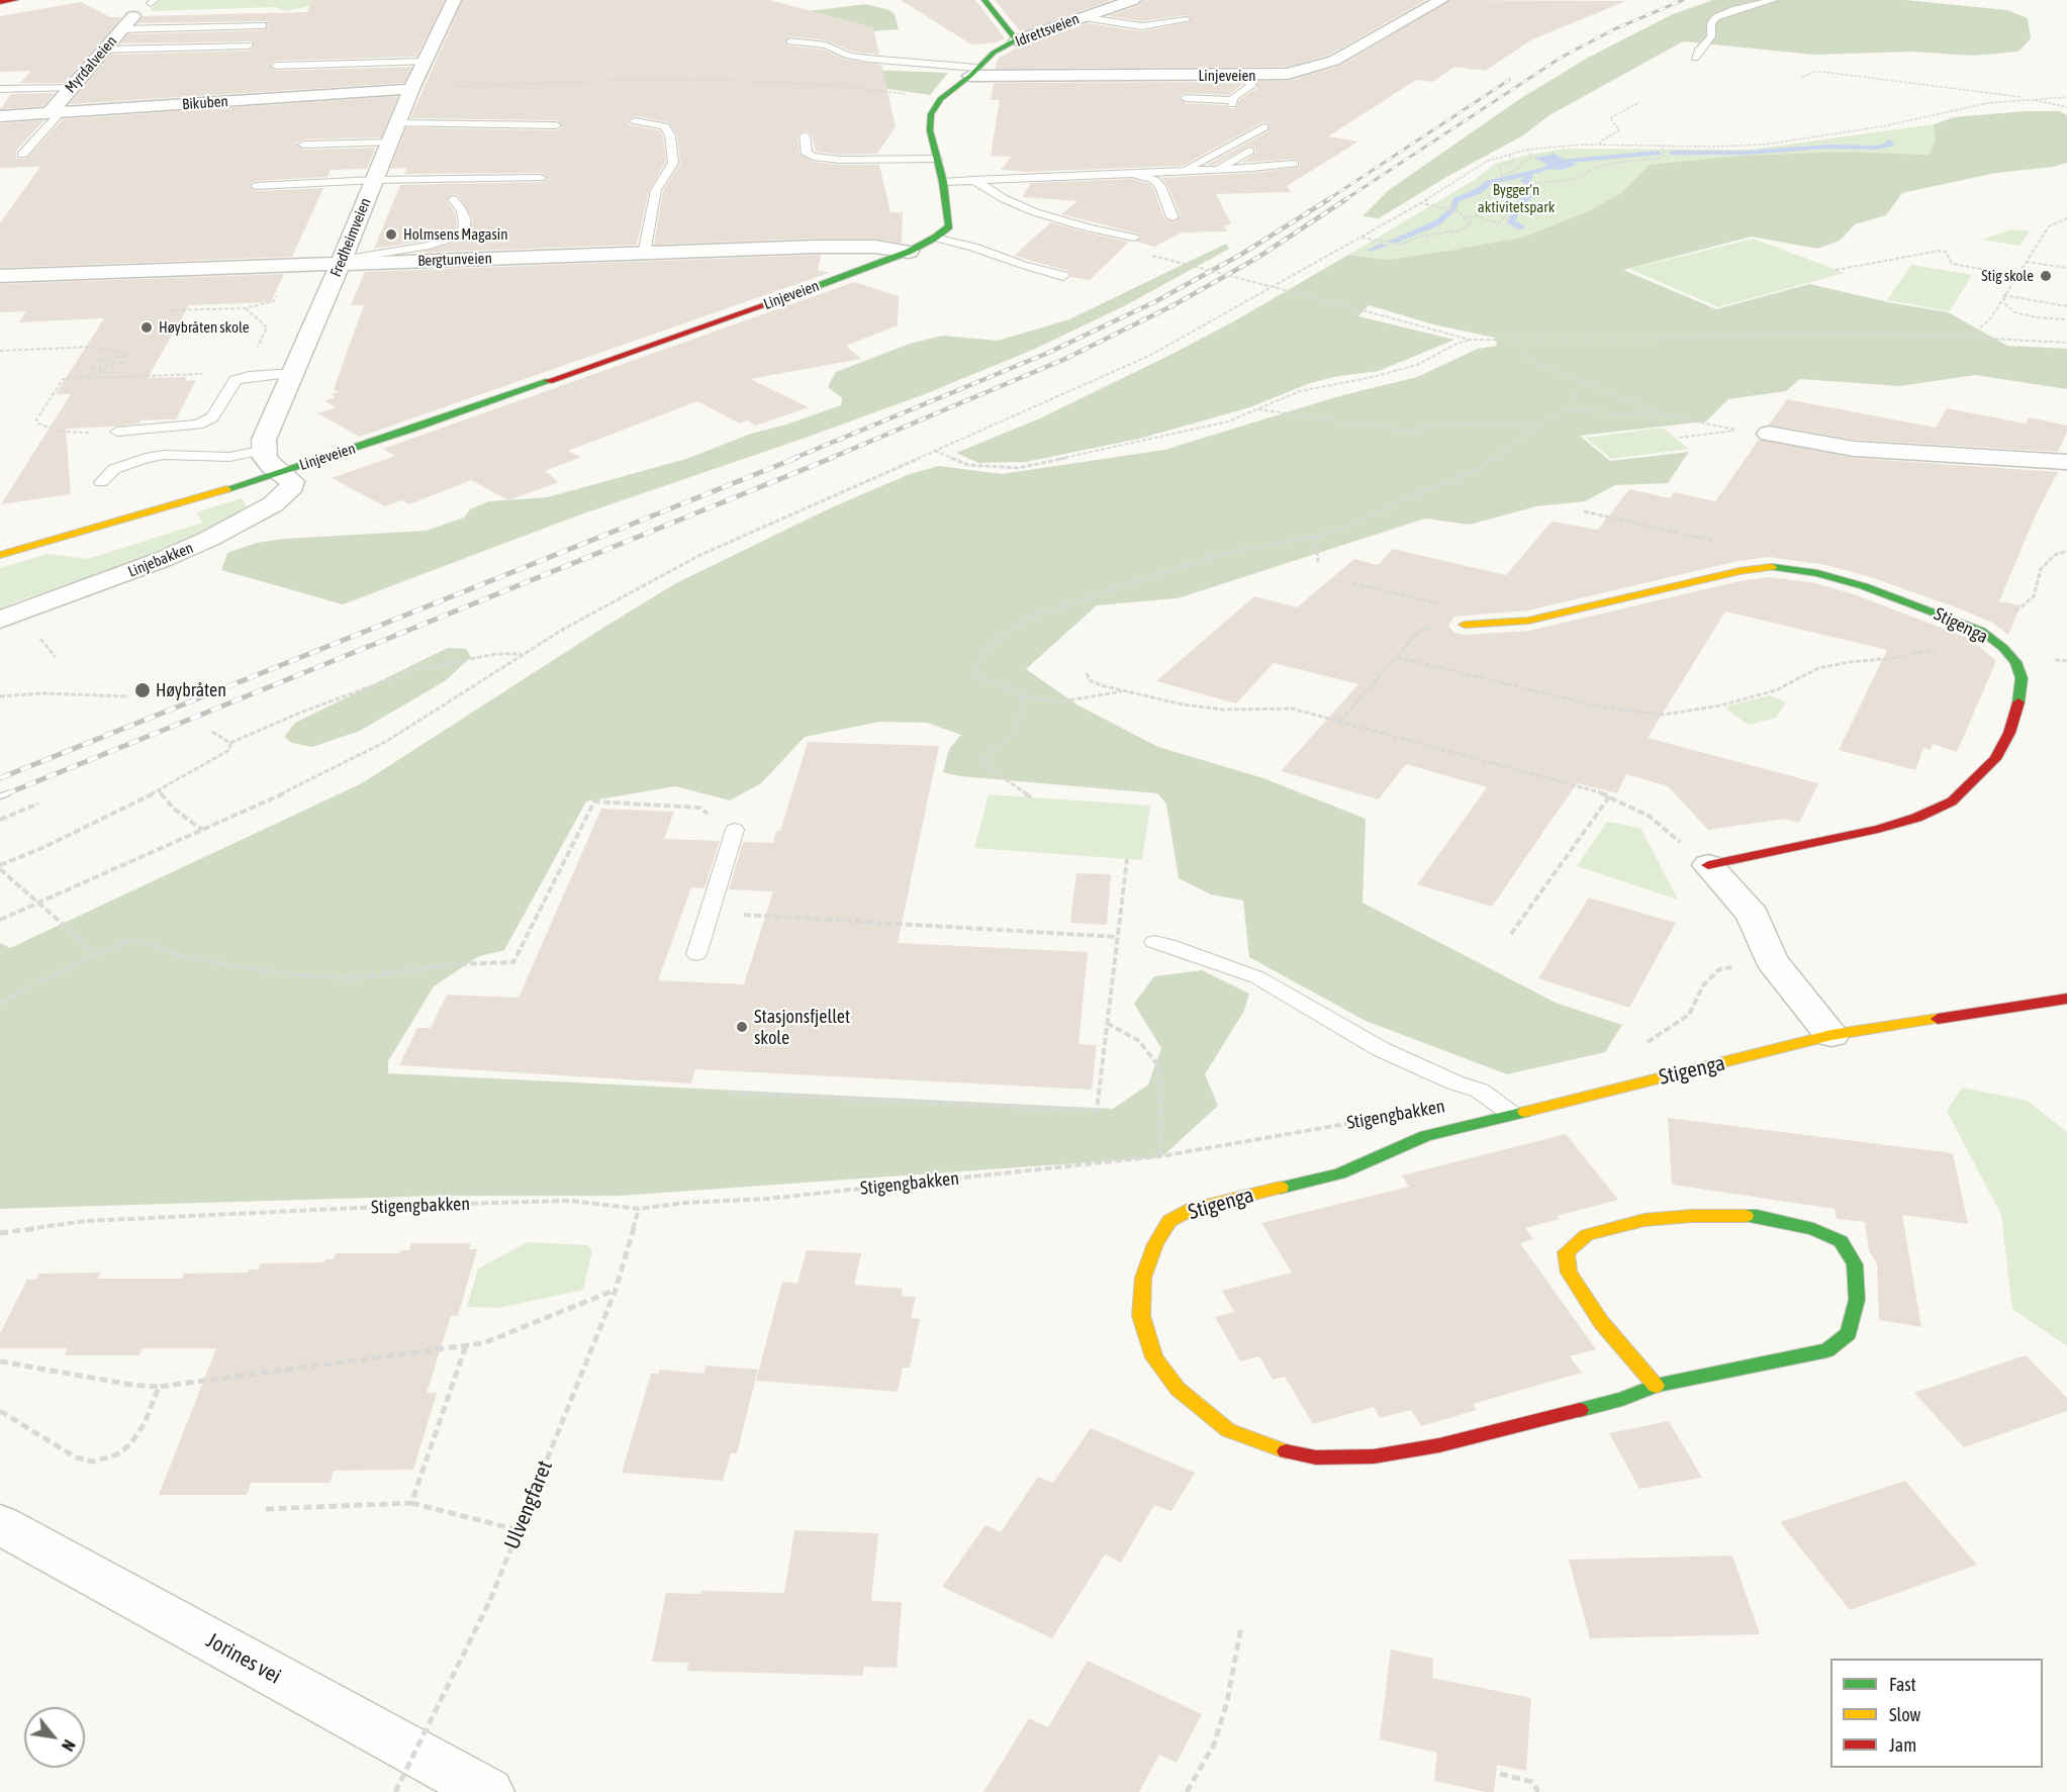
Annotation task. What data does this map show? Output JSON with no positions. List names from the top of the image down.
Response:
{
  "streets": {
    "street": [
      "Idrettsveien",
      "Myrdalveien",
      "Linjeveien",
      "Bikuben",
      "Fredheimveien",
      "Bergtunveien",
      "Linjebakken",
      "Stigenga",
      "Jorines vei"
    ],
    "path": ["Stigengbakken", "Ulvengfaret"]
  },
  "crossings": [
    ["Idrettsveien", "Linjeveien"],
    ["Myrdalveien", "Bikuben"],
    ["Linjeveien", "Bergtunveien"],
    ["Linjeveien", "Linjebakken"],
    ["Bikuben", "Fredheimveien"],
    ["Fredheimveien", "Bergtunveien"],
    ["Stigengbakken", "Ulvengfaret"]
  ],
  "parks": ["Bygger'n aktivitetspark"],
  "places": [
    "Holmsens Magasin",
    "Stig skole",
    "Høybråten skole",
    "Høybråten",
    "Stasjonsfjellet skole"
  ],
  "legend": ["Fast", "Slow", "Jam"],
  "north": "bottom right"
}
